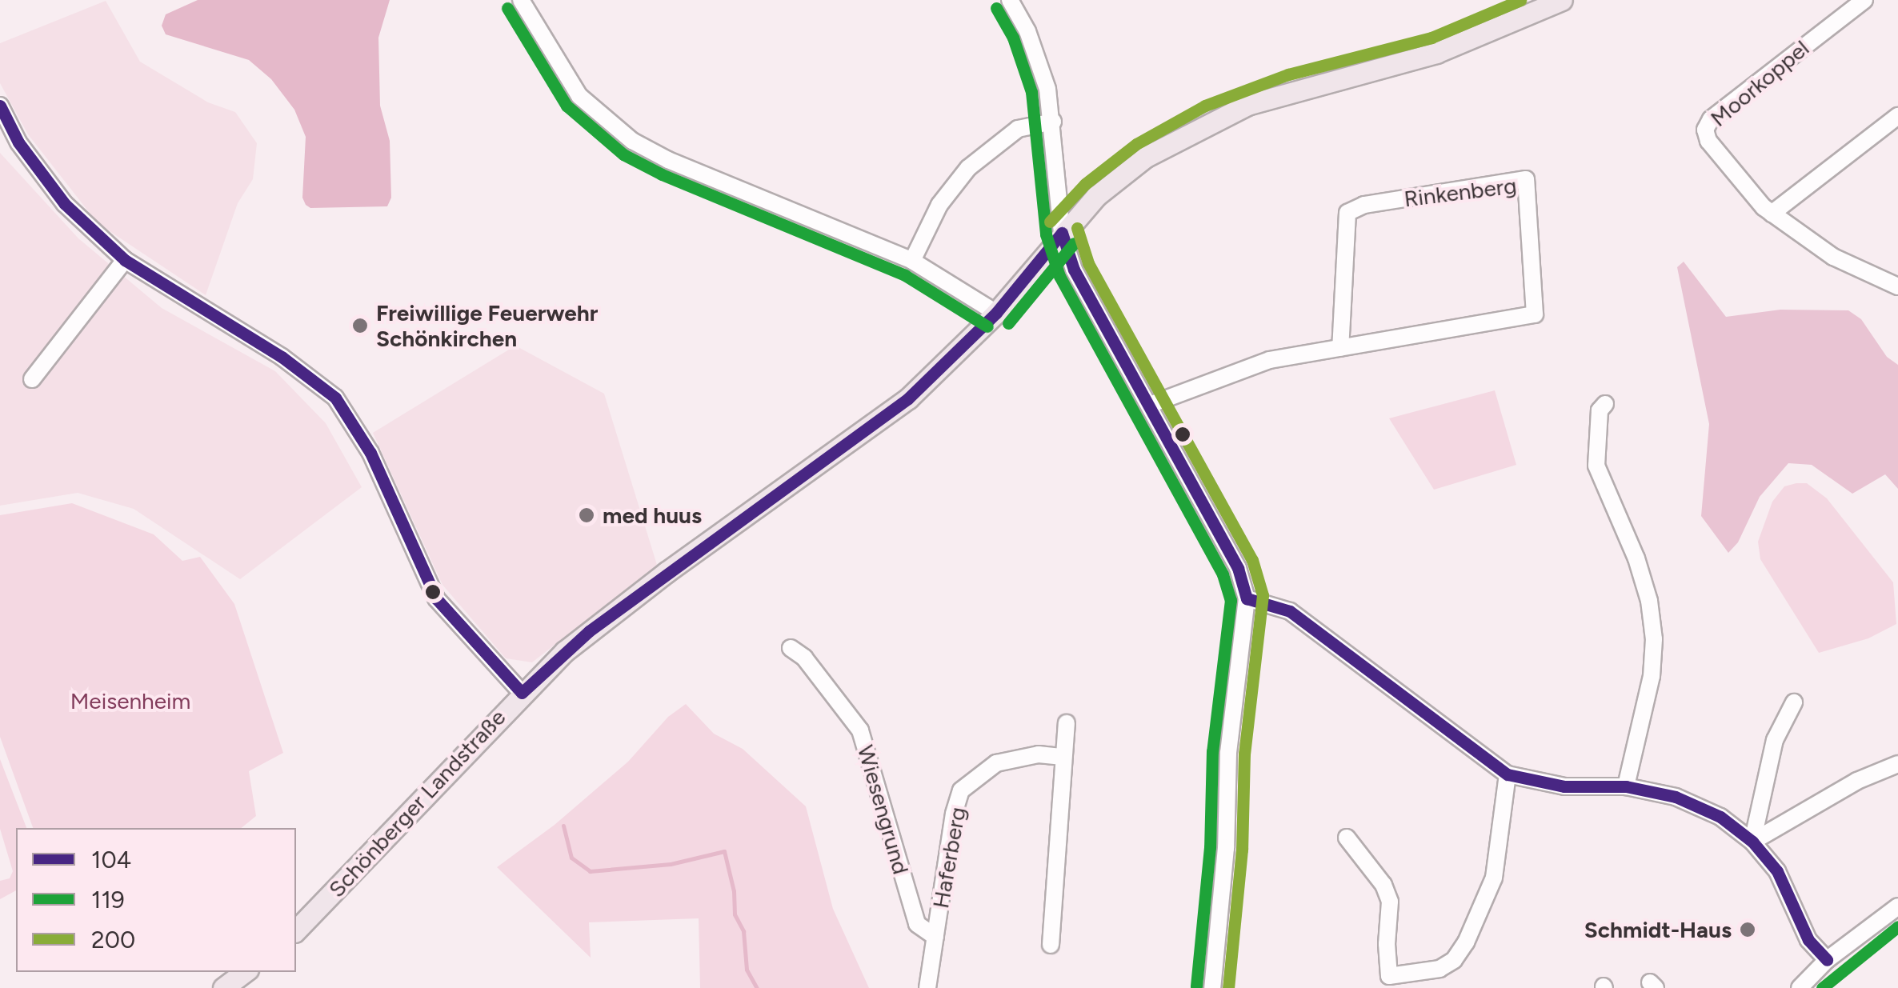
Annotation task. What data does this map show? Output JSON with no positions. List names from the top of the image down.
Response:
{
  "streets": {
    "main road": ["Schönberger Landstraße"],
    "street": [
      "Moorkoppel",
      "Rinkenberg",
      "Wiesengrund",
      "Haferberg"
    ]
  },
  "crossings": [
    ["Wiesengrund", "Haferberg"]
  ],
  "parks": ["Meisenheim"],
  "places": ["Freiwillige Feuerwehr Schönkirchen", "med huus", "Schmidt-Haus"],
  "lines": ["transit line 200", "transit line 119", "transit line 104"],
  "legend": ["104", "119", "200"]
}
